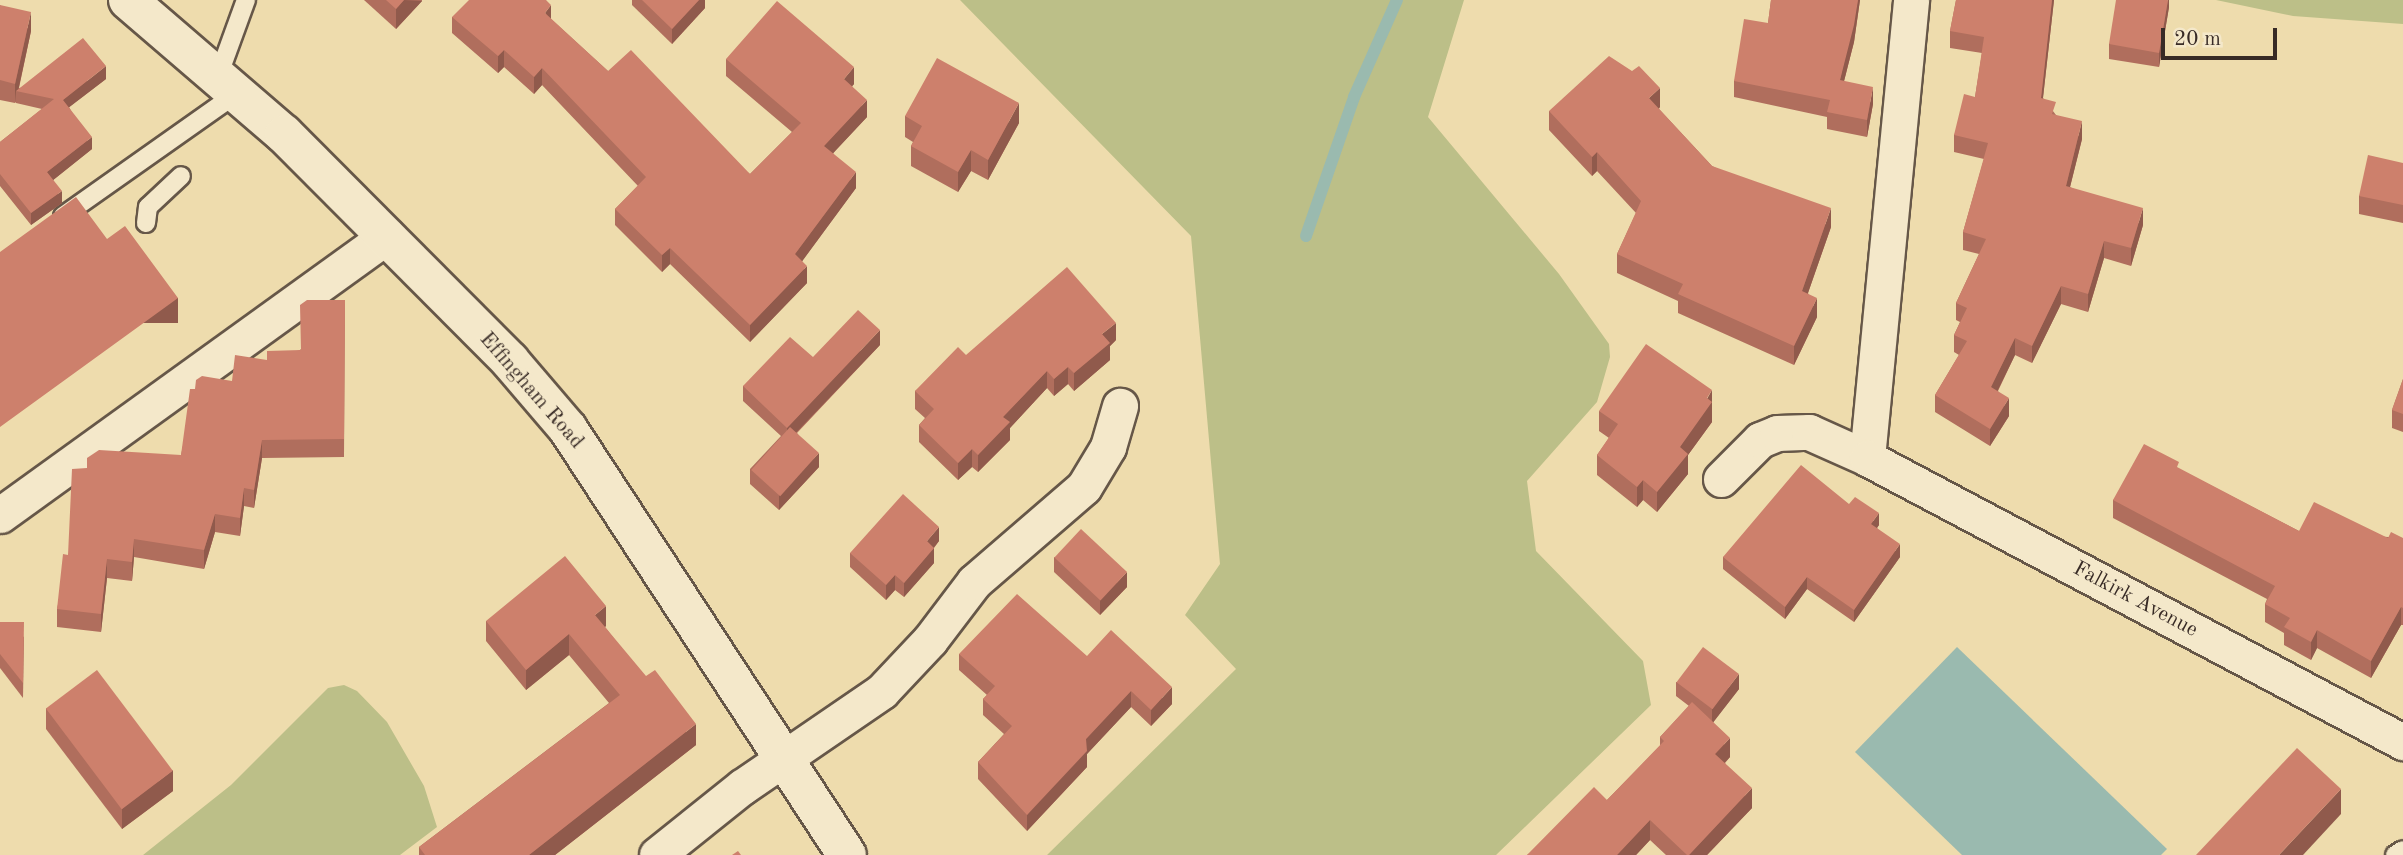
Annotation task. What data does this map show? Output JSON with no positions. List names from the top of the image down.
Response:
{
  "streets": {
    "street": ["Effingham Road", "Falkirk Avenue"]
  },
  "scale_bar": "20 m"
}
